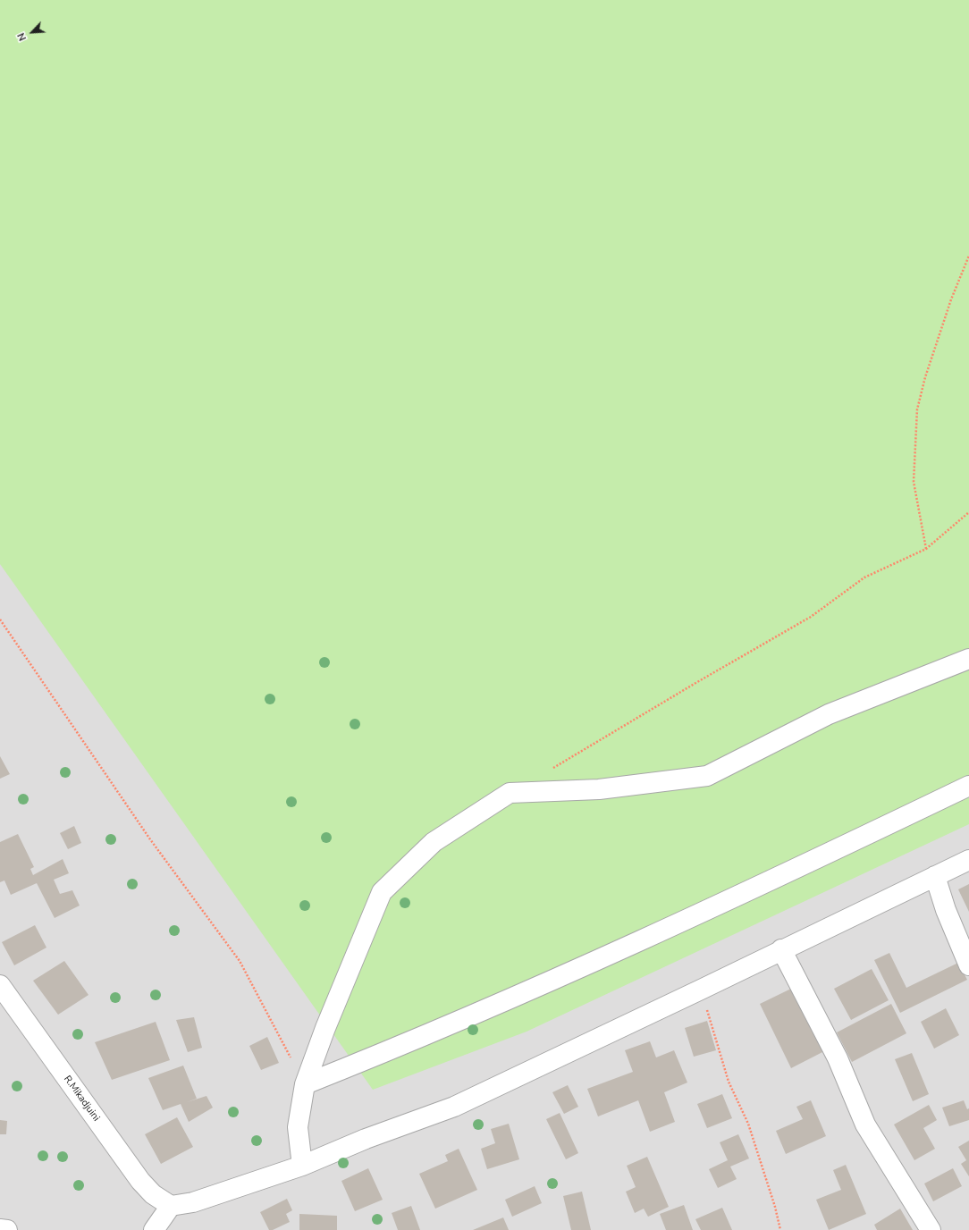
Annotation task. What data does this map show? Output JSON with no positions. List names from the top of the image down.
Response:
{
  "streets": {
    "street": ["R.Mikadjuini"]
  },
  "north": "bottom left"
}
